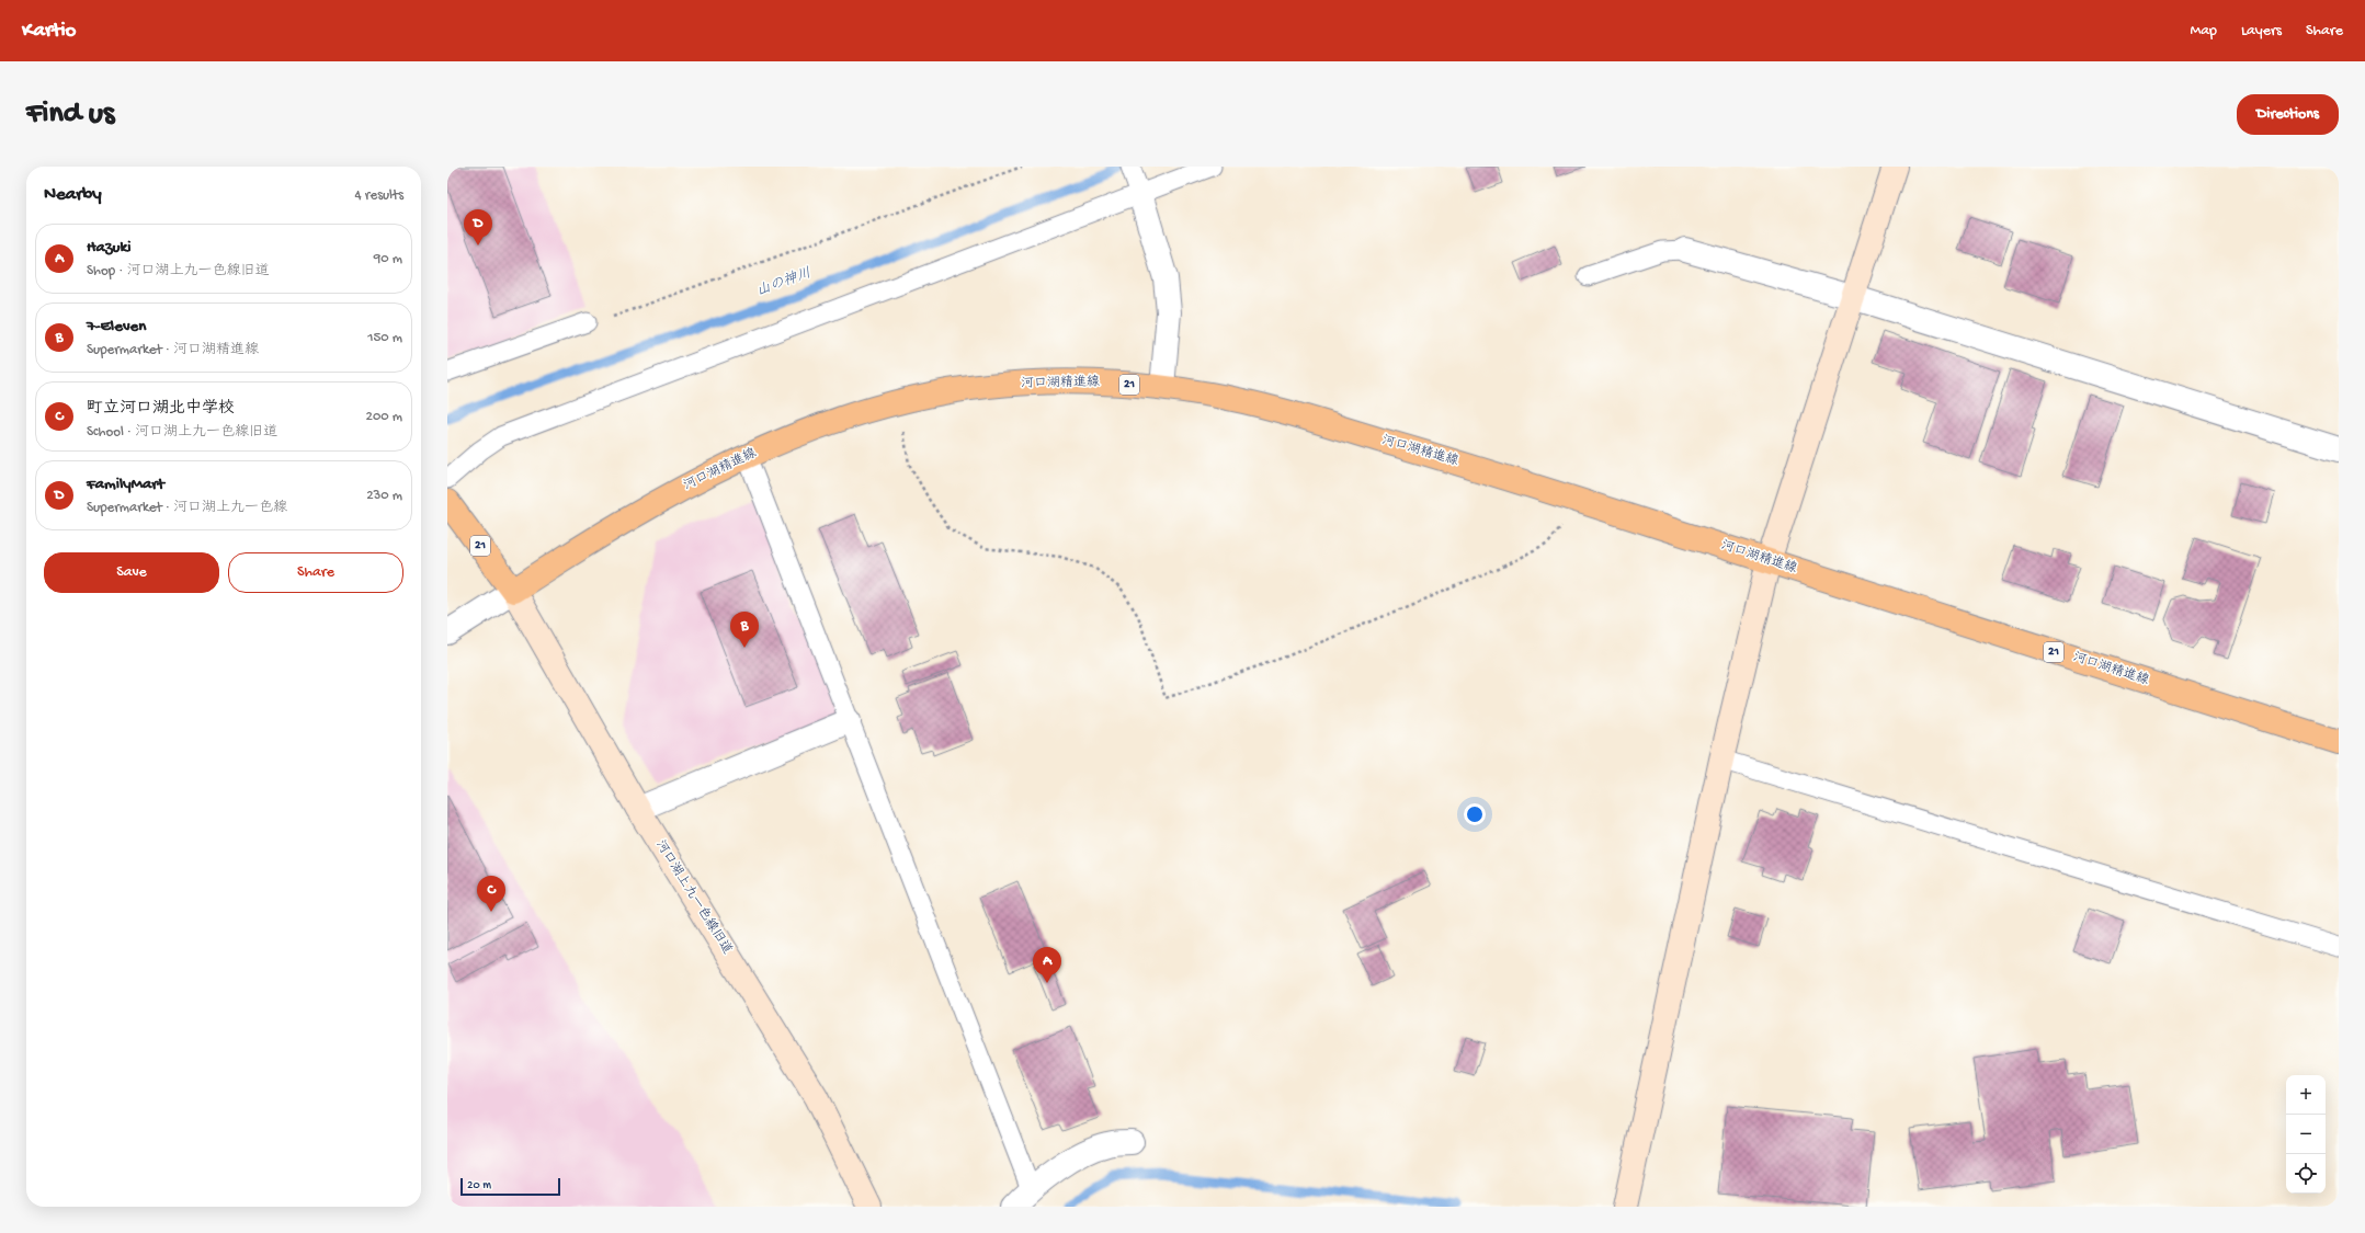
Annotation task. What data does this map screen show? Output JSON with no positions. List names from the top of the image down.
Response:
{
  "streets": {
    "main road": ["河口湖精進線", "21"],
    "street": ["河口湖上九一色線旧道"]
  },
  "crossings": [
    ["河口湖精進線", "21"],
    ["河口湖精進線", "河口湖上九一色線旧道"],
    ["21", "河口湖上九一色線旧道"]
  ],
  "water": ["山の神川"],
  "scale_bar": "20 m",
  "page": {
    "header": "Kartio",
    "nav": ["Map", "Layers", "Share"],
    "buttons": [
      "Directions",
      ["Save", "Share"]
    ],
    "title": "Find us",
    "heading": ["Nearby", "4 results"],
    "pins": [
      "D",
      "B",
      "C",
      "A"
    ],
    "list": [
      {
        "mark": "A",
        "name": "Hazuki",
        "note": "Shop · 河口湖上九一色線旧道",
        "value": "90 m"
      },
      {
        "mark": "B",
        "name": "7-Eleven",
        "note": "Supermarket · 河口湖精進線",
        "value": "150 m"
      },
      {
        "mark": "C",
        "name": "町立河口湖北中学校",
        "note": "School · 河口湖上九一色線旧道",
        "value": "200 m"
      },
      {
        "mark": "D",
        "name": "FamilyMart",
        "note": "Supermarket · 河口湖上九一色線",
        "value": "230 m"
      }
    ],
    "map_buttons": ["+", "−"],
    "scale": "20 m"
  }
}
